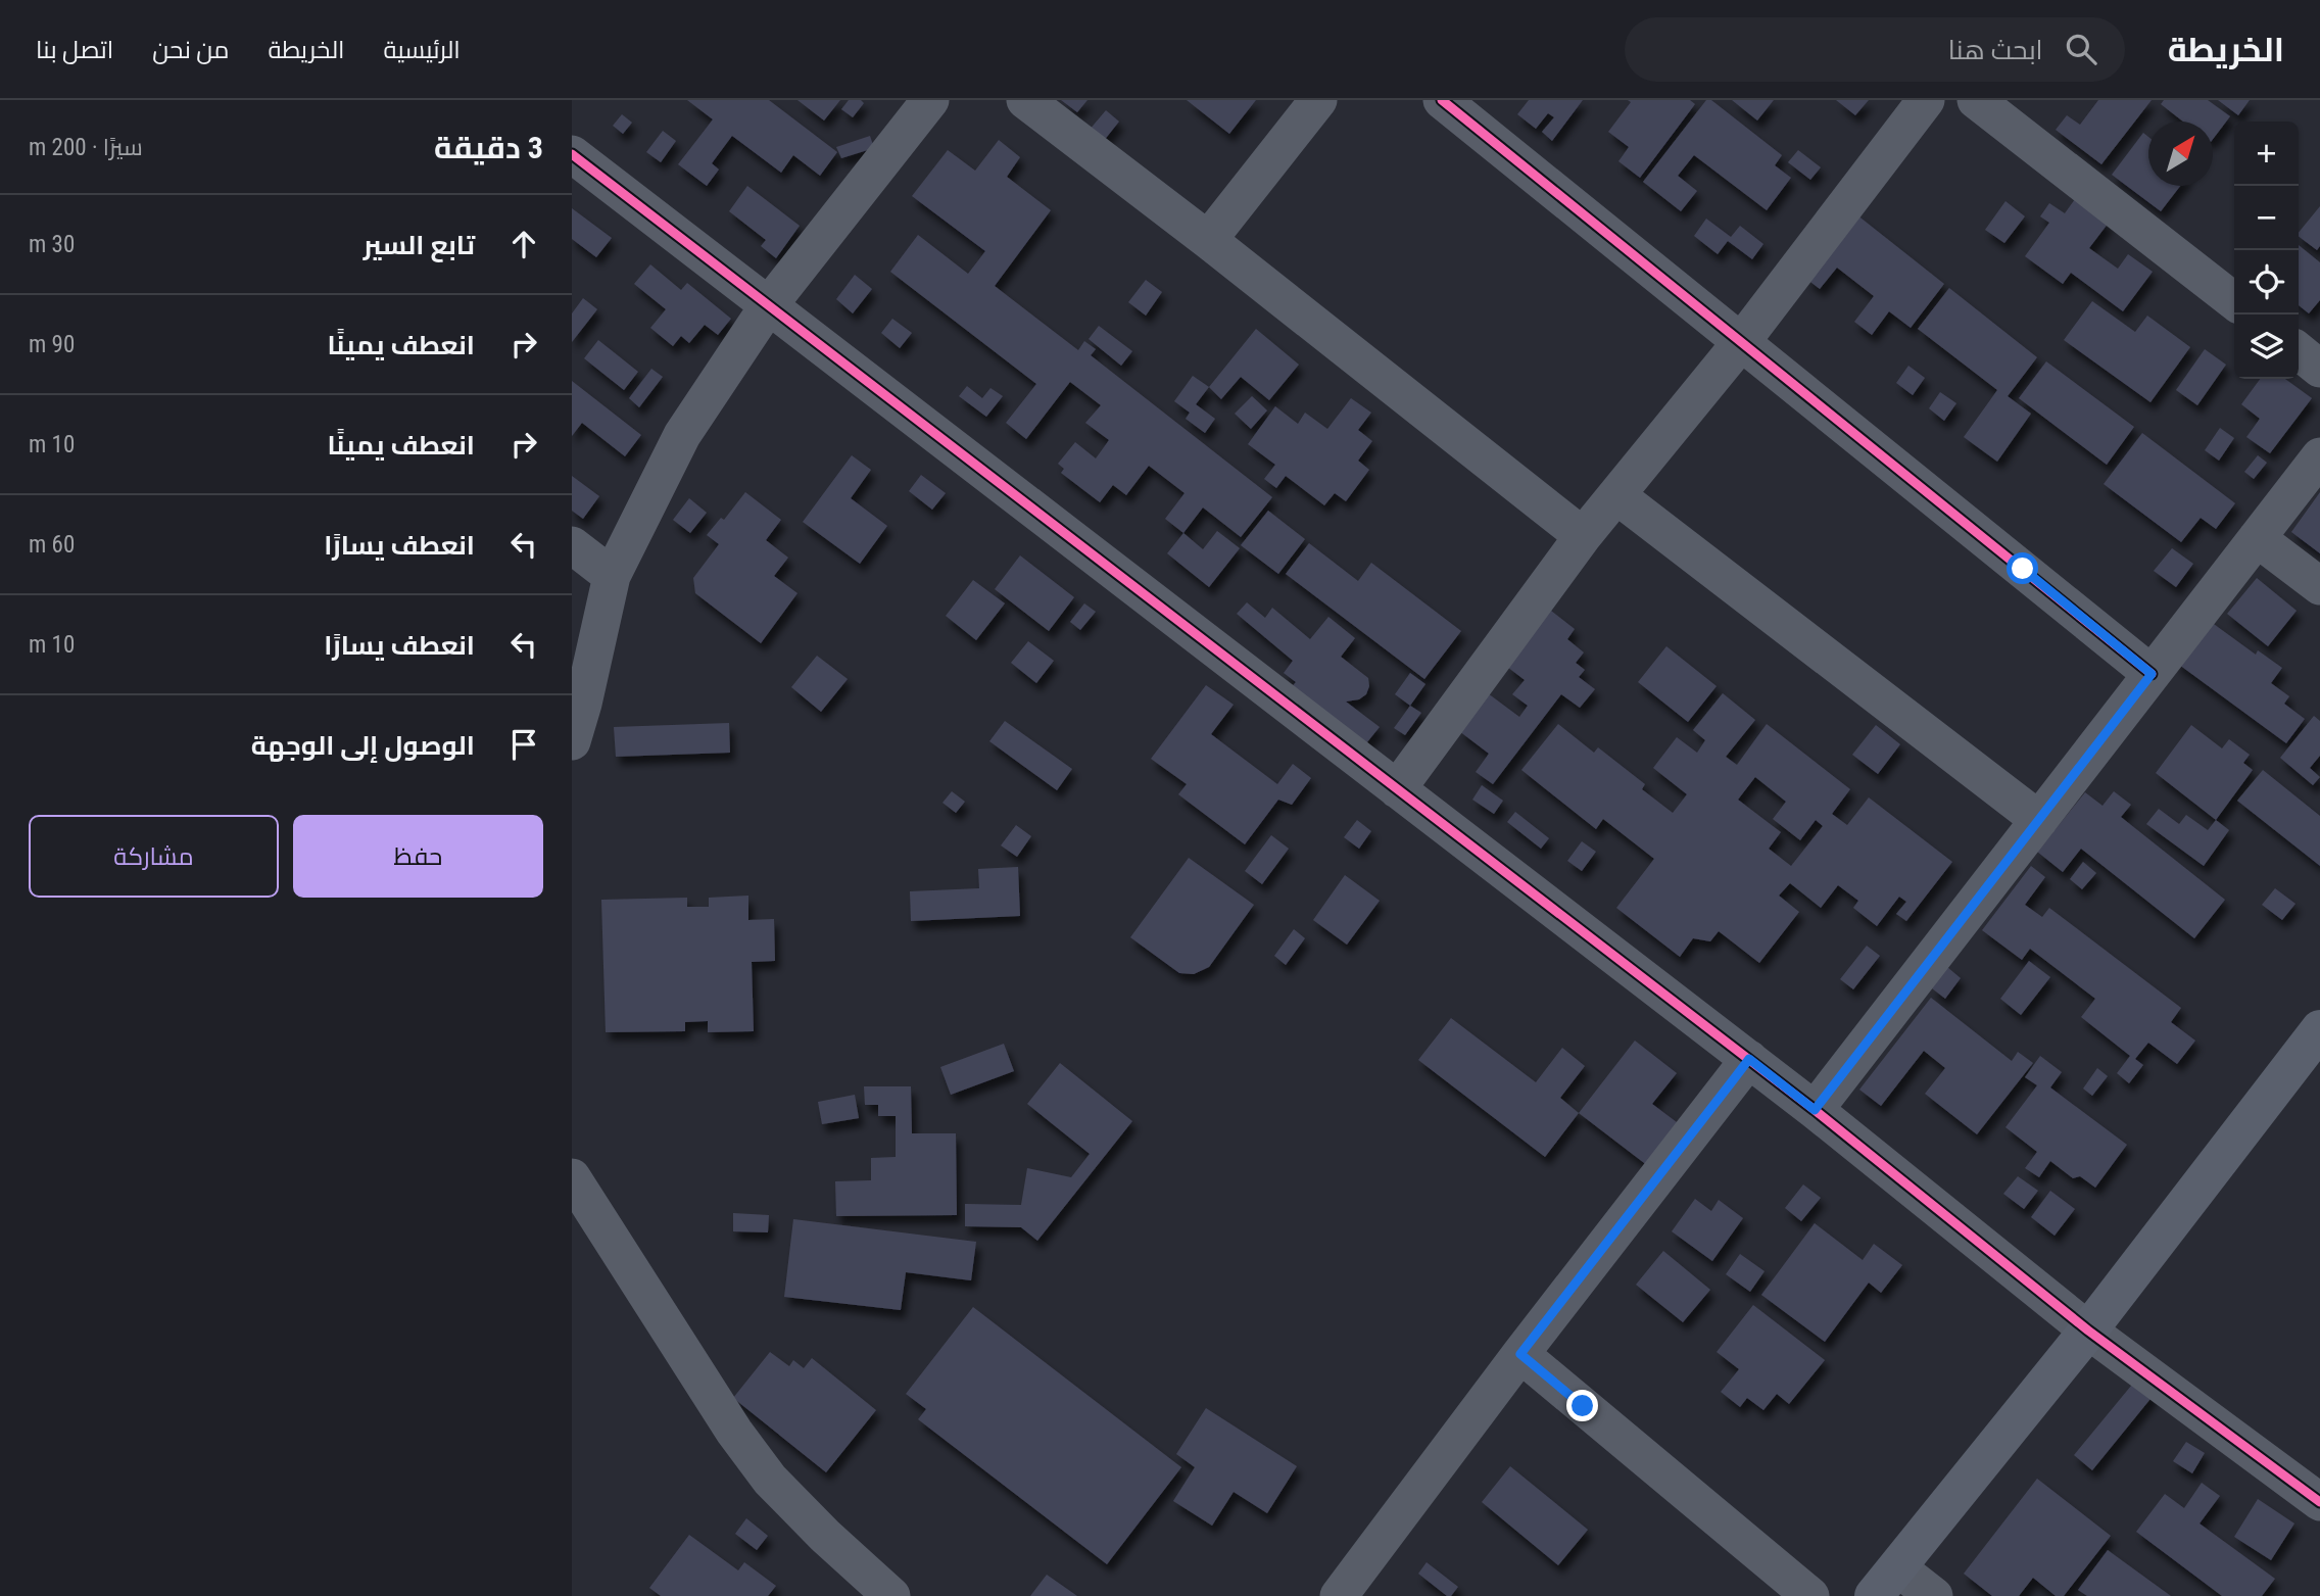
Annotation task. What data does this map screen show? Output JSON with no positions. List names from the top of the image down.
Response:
{
  "north": "top right",
  "page": {
    "header": "الخريطة",
    "search": "ابحث هنا",
    "nav": [
      "الرئيسية",
      "الخريطة",
      "من نحن",
      "اتصل بنا"
    ],
    "heading": ["3 دقيقة", "سيرًا · 200 m"],
    "map_buttons": ["+", "−"],
    "list": [
      ["تابع السير", "30 m"],
      ["انعطف يمينًا", "90 m"],
      ["انعطف يمينًا", "10 m"],
      ["انعطف يسارًا", "60 m"],
      ["انعطف يسارًا", "10 m"],
      "الوصول إلى الوجهة"
    ],
    "buttons": ["حفظ", "مشاركة"]
  }
}
